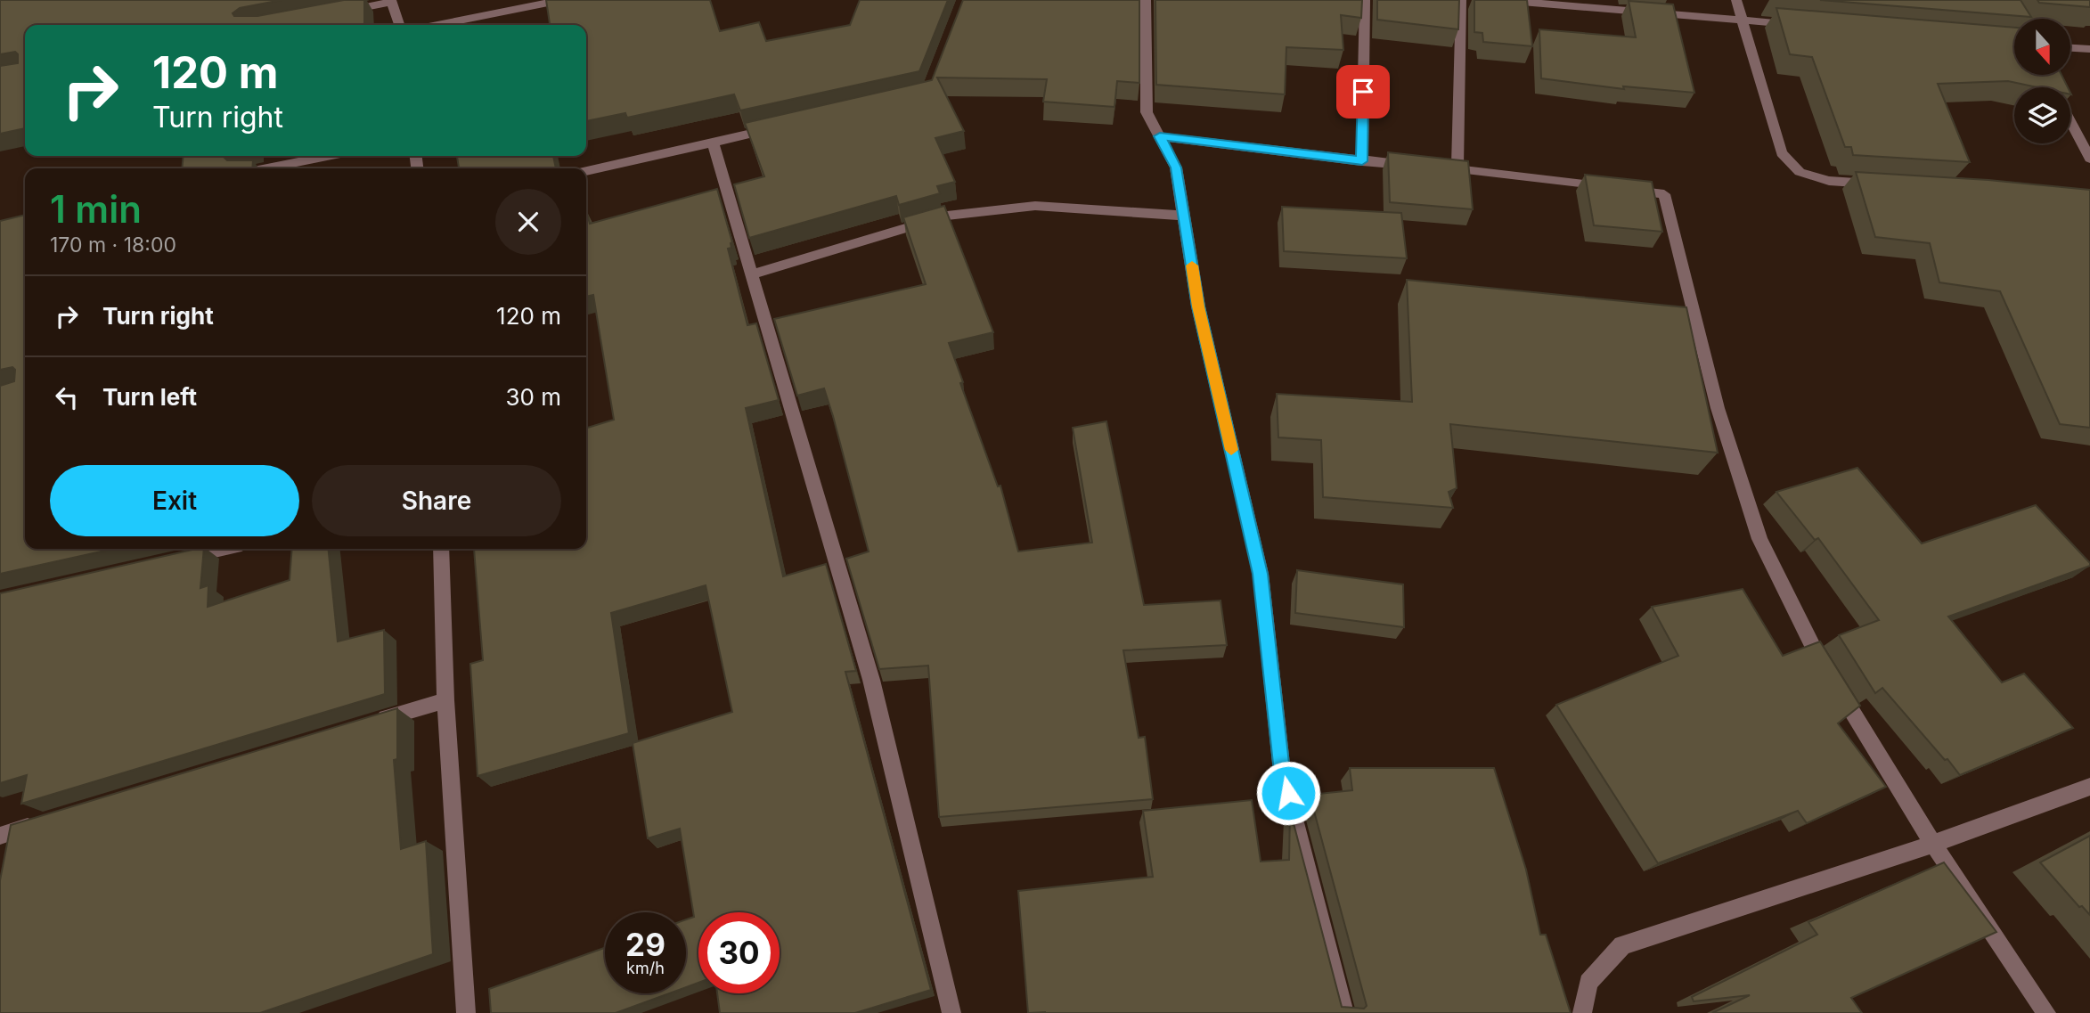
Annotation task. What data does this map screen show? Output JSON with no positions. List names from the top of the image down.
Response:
{
  "north": "bottom",
  "page": {
    "turn": ["120 m", "Turn right"],
    "heading": ["1 min", "170 m · 18:00"],
    "list": [
      {
        "name": "Turn right",
        "value": "120 m"
      },
      {
        "name": "Turn left",
        "value": "30 m"
      }
    ],
    "buttons": ["Exit", "Share"],
    "speed": "29 km/h",
    "limit": "30"
  }
}
